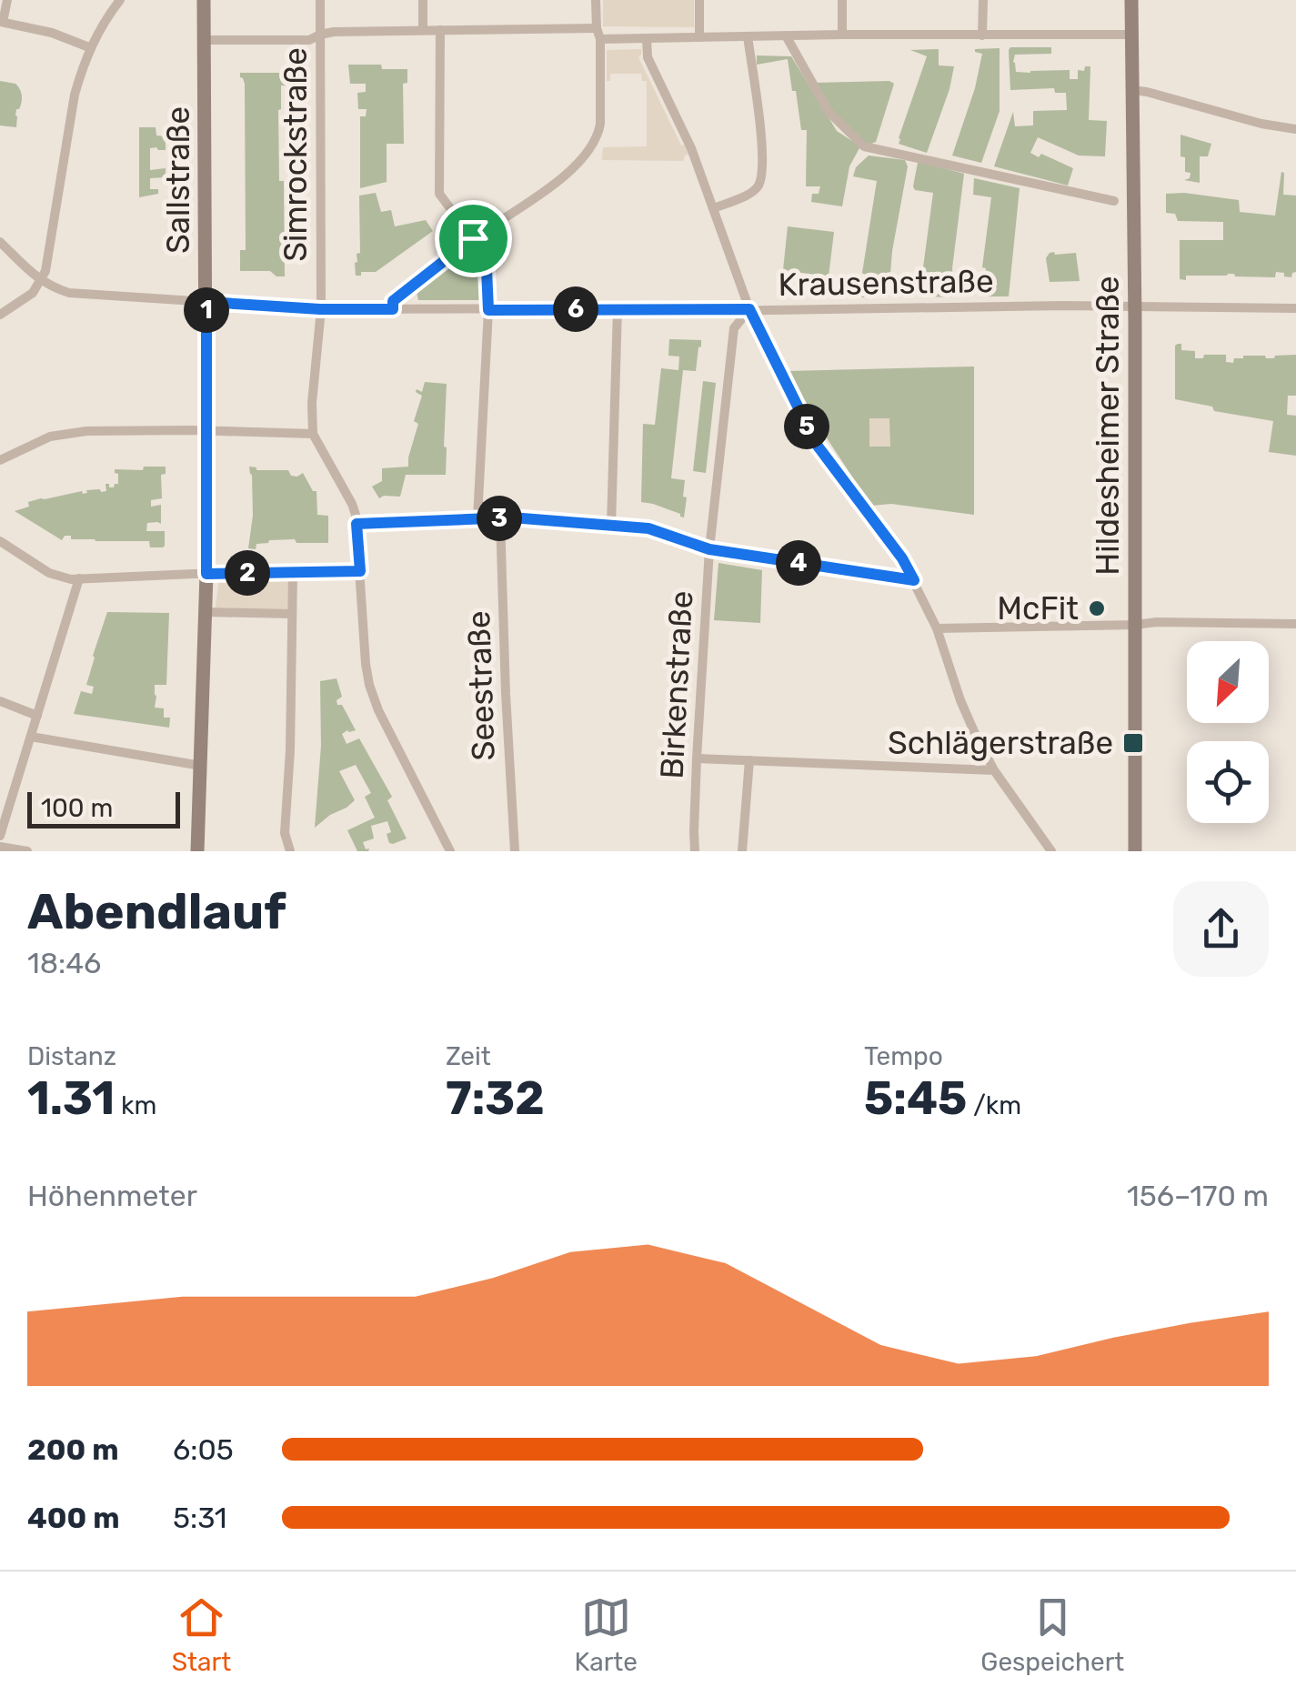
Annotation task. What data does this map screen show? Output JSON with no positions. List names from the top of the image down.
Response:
{
  "streets": {
    "street": [
      "Simrockstraße",
      "Sallstraße",
      "Krausenstraße",
      "Hildesheimer Straße",
      "Birkenstraße",
      "Seestraße"
    ]
  },
  "crossings": [
    ["Simrockstraße", "Krausenstraße"],
    ["Sallstraße", "Krausenstraße"],
    ["Krausenstraße", "Hildesheimer Straße"],
    ["Krausenstraße", "Birkenstraße"]
  ],
  "places": {
    "other": ["McFit"],
    "transit": ["Schlägerstraße"]
  },
  "scale_bar": "100 m",
  "north": "bottom left",
  "page": {
    "pins": [
      "6",
      "1",
      "5",
      "3",
      "4",
      "2"
    ],
    "scale": "100 m",
    "heading": ["Abendlauf", "18:46"],
    "stats": [
      ["Distanz", "1.31 km"],
      ["Zeit", "7:32"],
      ["Tempo", "5:45 /km"]
    ],
    "chart": ["Höhenmeter", "156–170 m"],
    "list": [
      {
        "name": "200 m",
        "note": "6:05"
      },
      {
        "name": "400 m",
        "note": "5:31"
      }
    ],
    "tabs": ["Start", "Karte", "Gespeichert"]
  }
}
